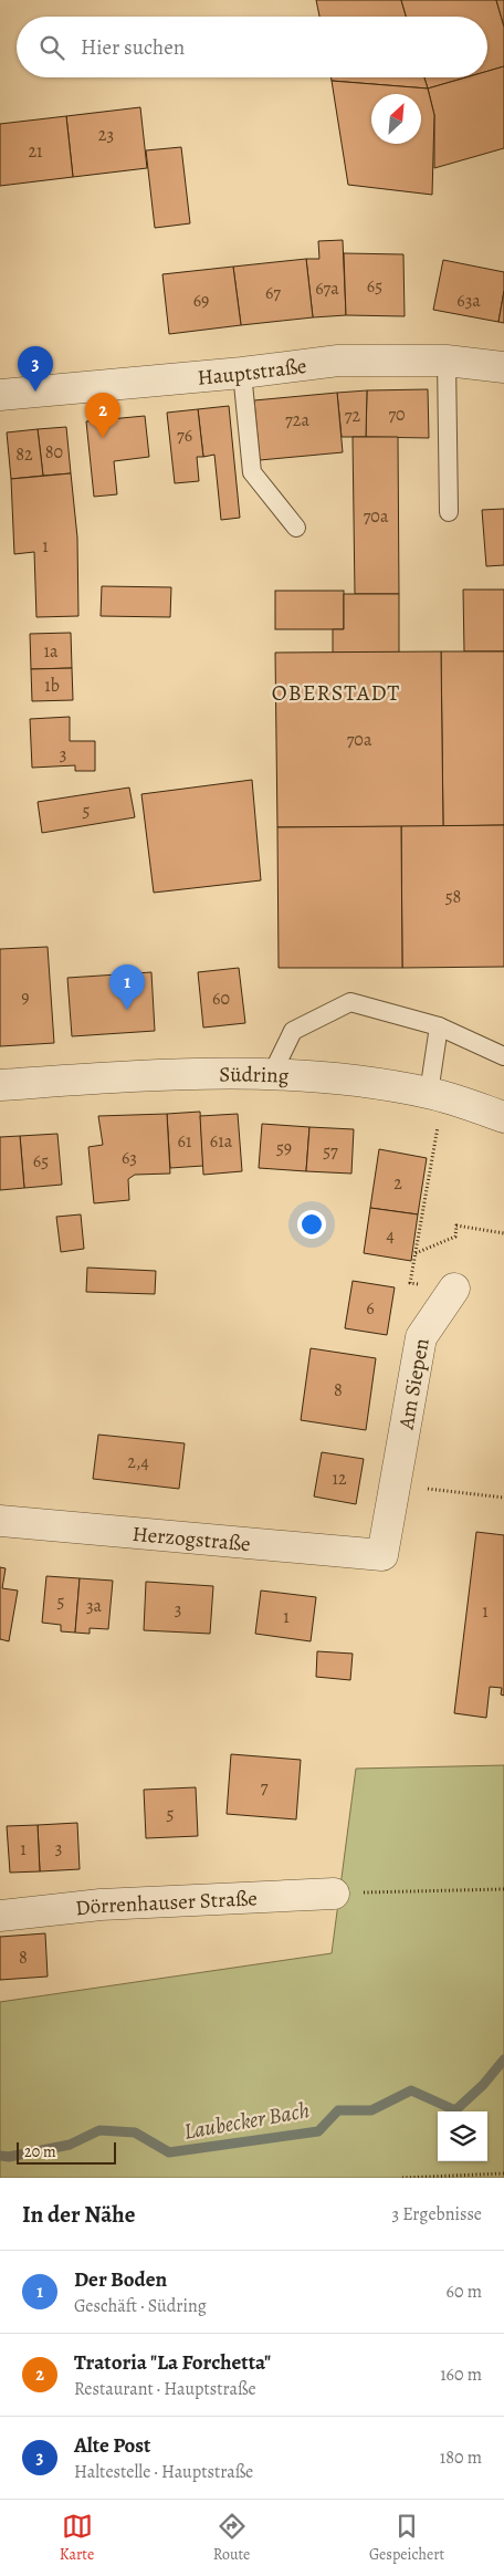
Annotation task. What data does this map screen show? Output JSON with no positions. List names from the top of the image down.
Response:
{
  "streets": {
    "street": [
      "Hauptstraße",
      "Südring",
      "Am Siepen",
      "Herzogstraße",
      "Dörrenhauser Straße"
    ]
  },
  "crossings": [
    ["Am Siepen", "Herzogstraße"]
  ],
  "districts": ["OBERSTADT"],
  "water": ["Laubecker Bach"],
  "house_numbers": [
    "23",
    "21",
    "65",
    "67a",
    "67",
    "69",
    "63a",
    "70",
    "72",
    "72a",
    "76",
    "80",
    "82",
    "70a",
    "1",
    "1a",
    "1b",
    "70a",
    "3",
    "5",
    "58",
    "9",
    "60",
    "61",
    "61a",
    "59",
    "57",
    "63",
    "65",
    "2",
    "4",
    "6",
    "8",
    "2,4",
    "12",
    "5",
    "3a",
    "3",
    "1",
    "1",
    "7",
    "5",
    "3",
    "1",
    "8"
  ],
  "scale_bar": "20 m",
  "north": "top right",
  "page": {
    "search": "Hier suchen",
    "pins": ["3", "2", "1"],
    "scale": "20 m",
    "heading": ["In der Nähe", "3 Ergebnisse"],
    "list": [
      {
        "mark": "1",
        "name": "Der Boden",
        "note": "Geschäft · Südring",
        "value": "60 m"
      },
      {
        "mark": "2",
        "name": "Tratoria \"La Forchetta\"",
        "note": "Restaurant · Hauptstraße",
        "value": "160 m"
      },
      {
        "mark": "3",
        "name": "Alte Post",
        "note": "Haltestelle · Hauptstraße",
        "value": "180 m"
      }
    ],
    "nav": ["Karte", "Route", "Gespeichert"]
  }
}
